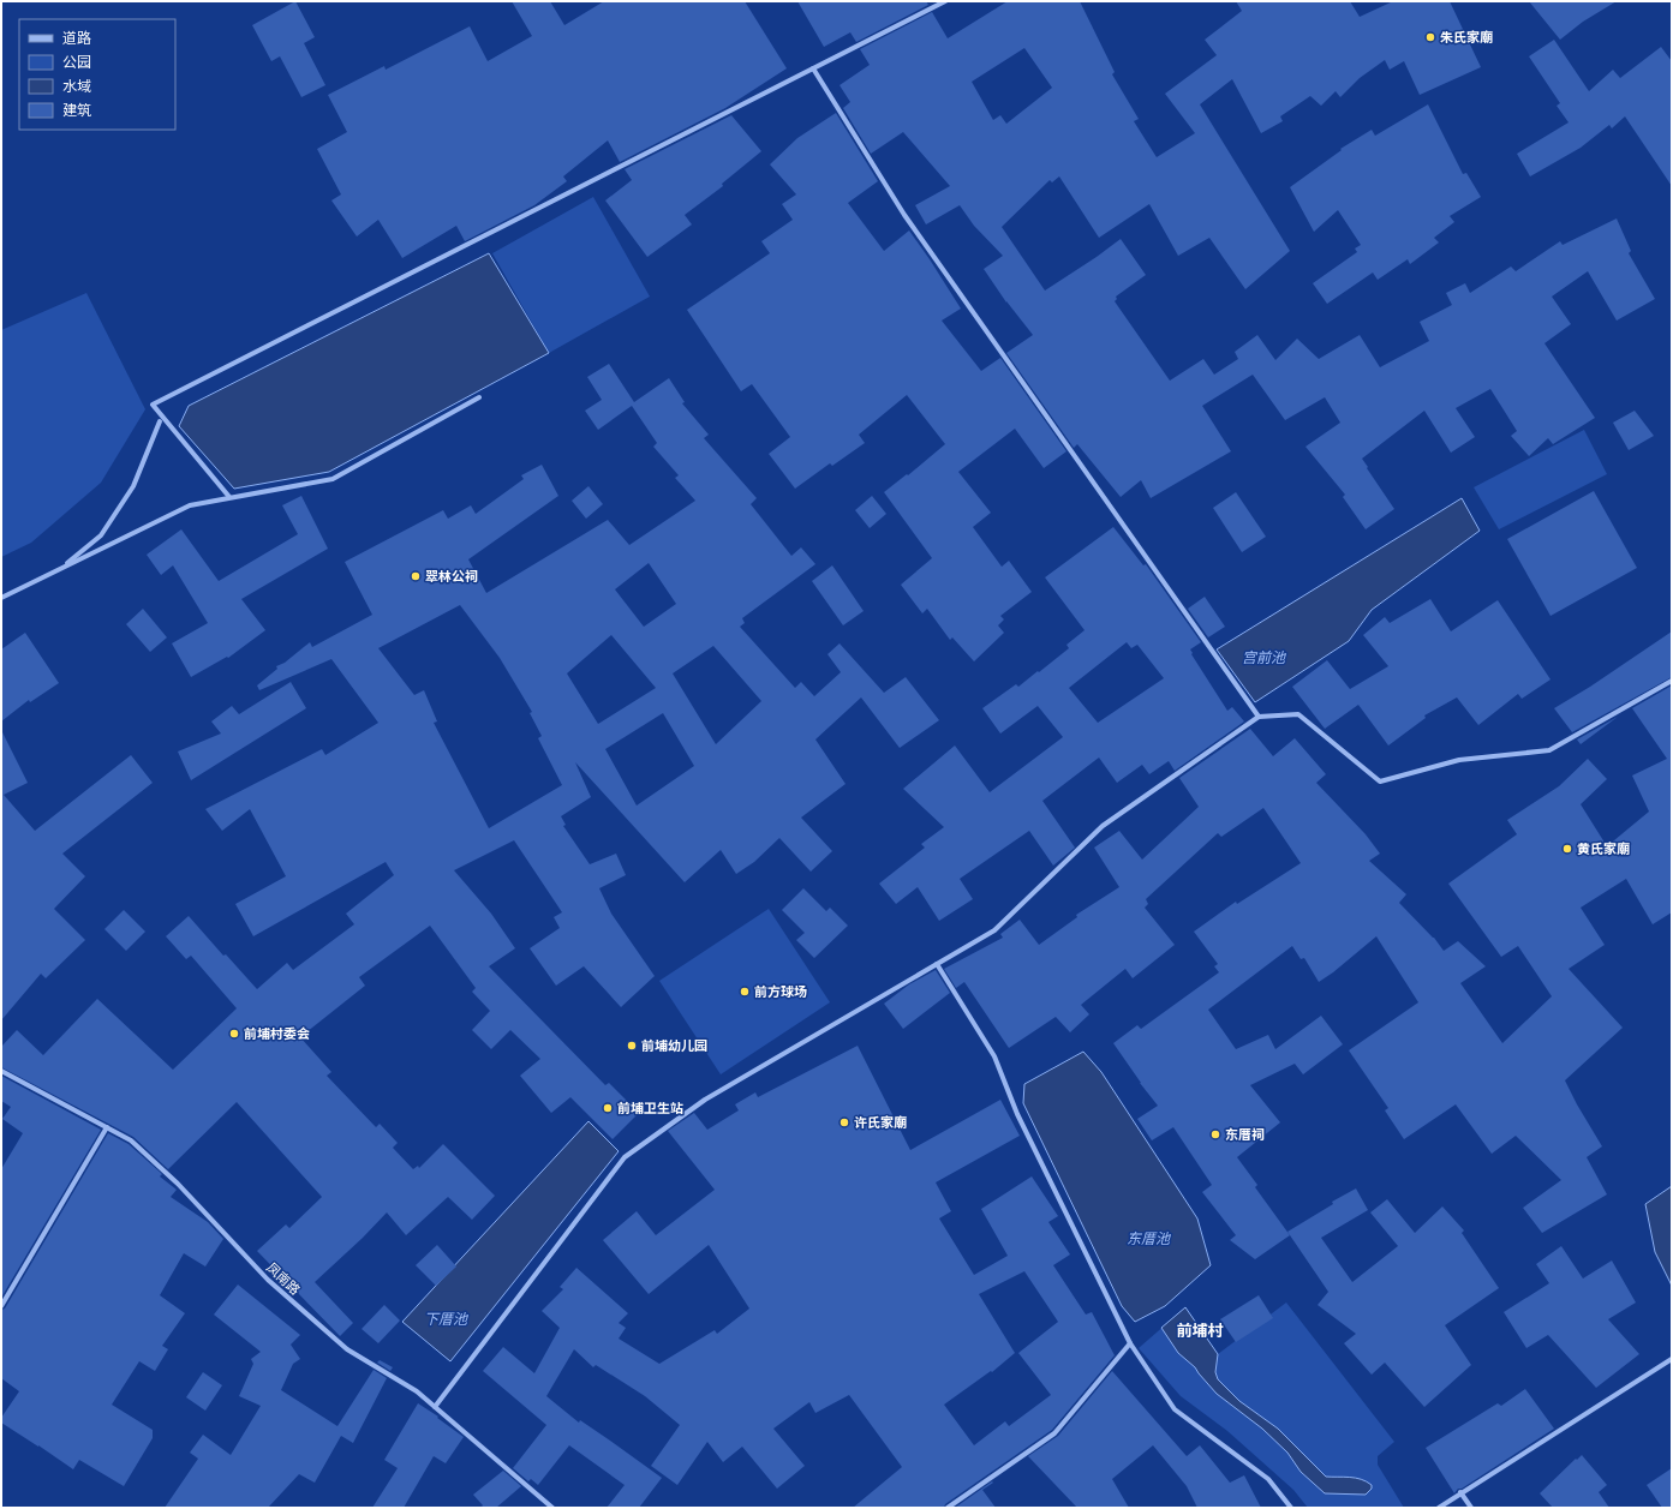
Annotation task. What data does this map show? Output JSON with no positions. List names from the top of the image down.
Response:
{
  "streets": {
    "street": ["凤南路"]
  },
  "districts": ["前埔村"],
  "water": ["宫前池", "东厝池", "下厝池"],
  "places": [
    "朱氏家廟",
    "翠林公祠",
    "黄氏家廟",
    "前方球场",
    "前埔村委会",
    "前埔幼儿园",
    "前埔卫生站",
    "许氏家廟",
    "东厝祠"
  ],
  "legend": [
    "道路",
    "公园",
    "水域",
    "建筑"
  ]
}
